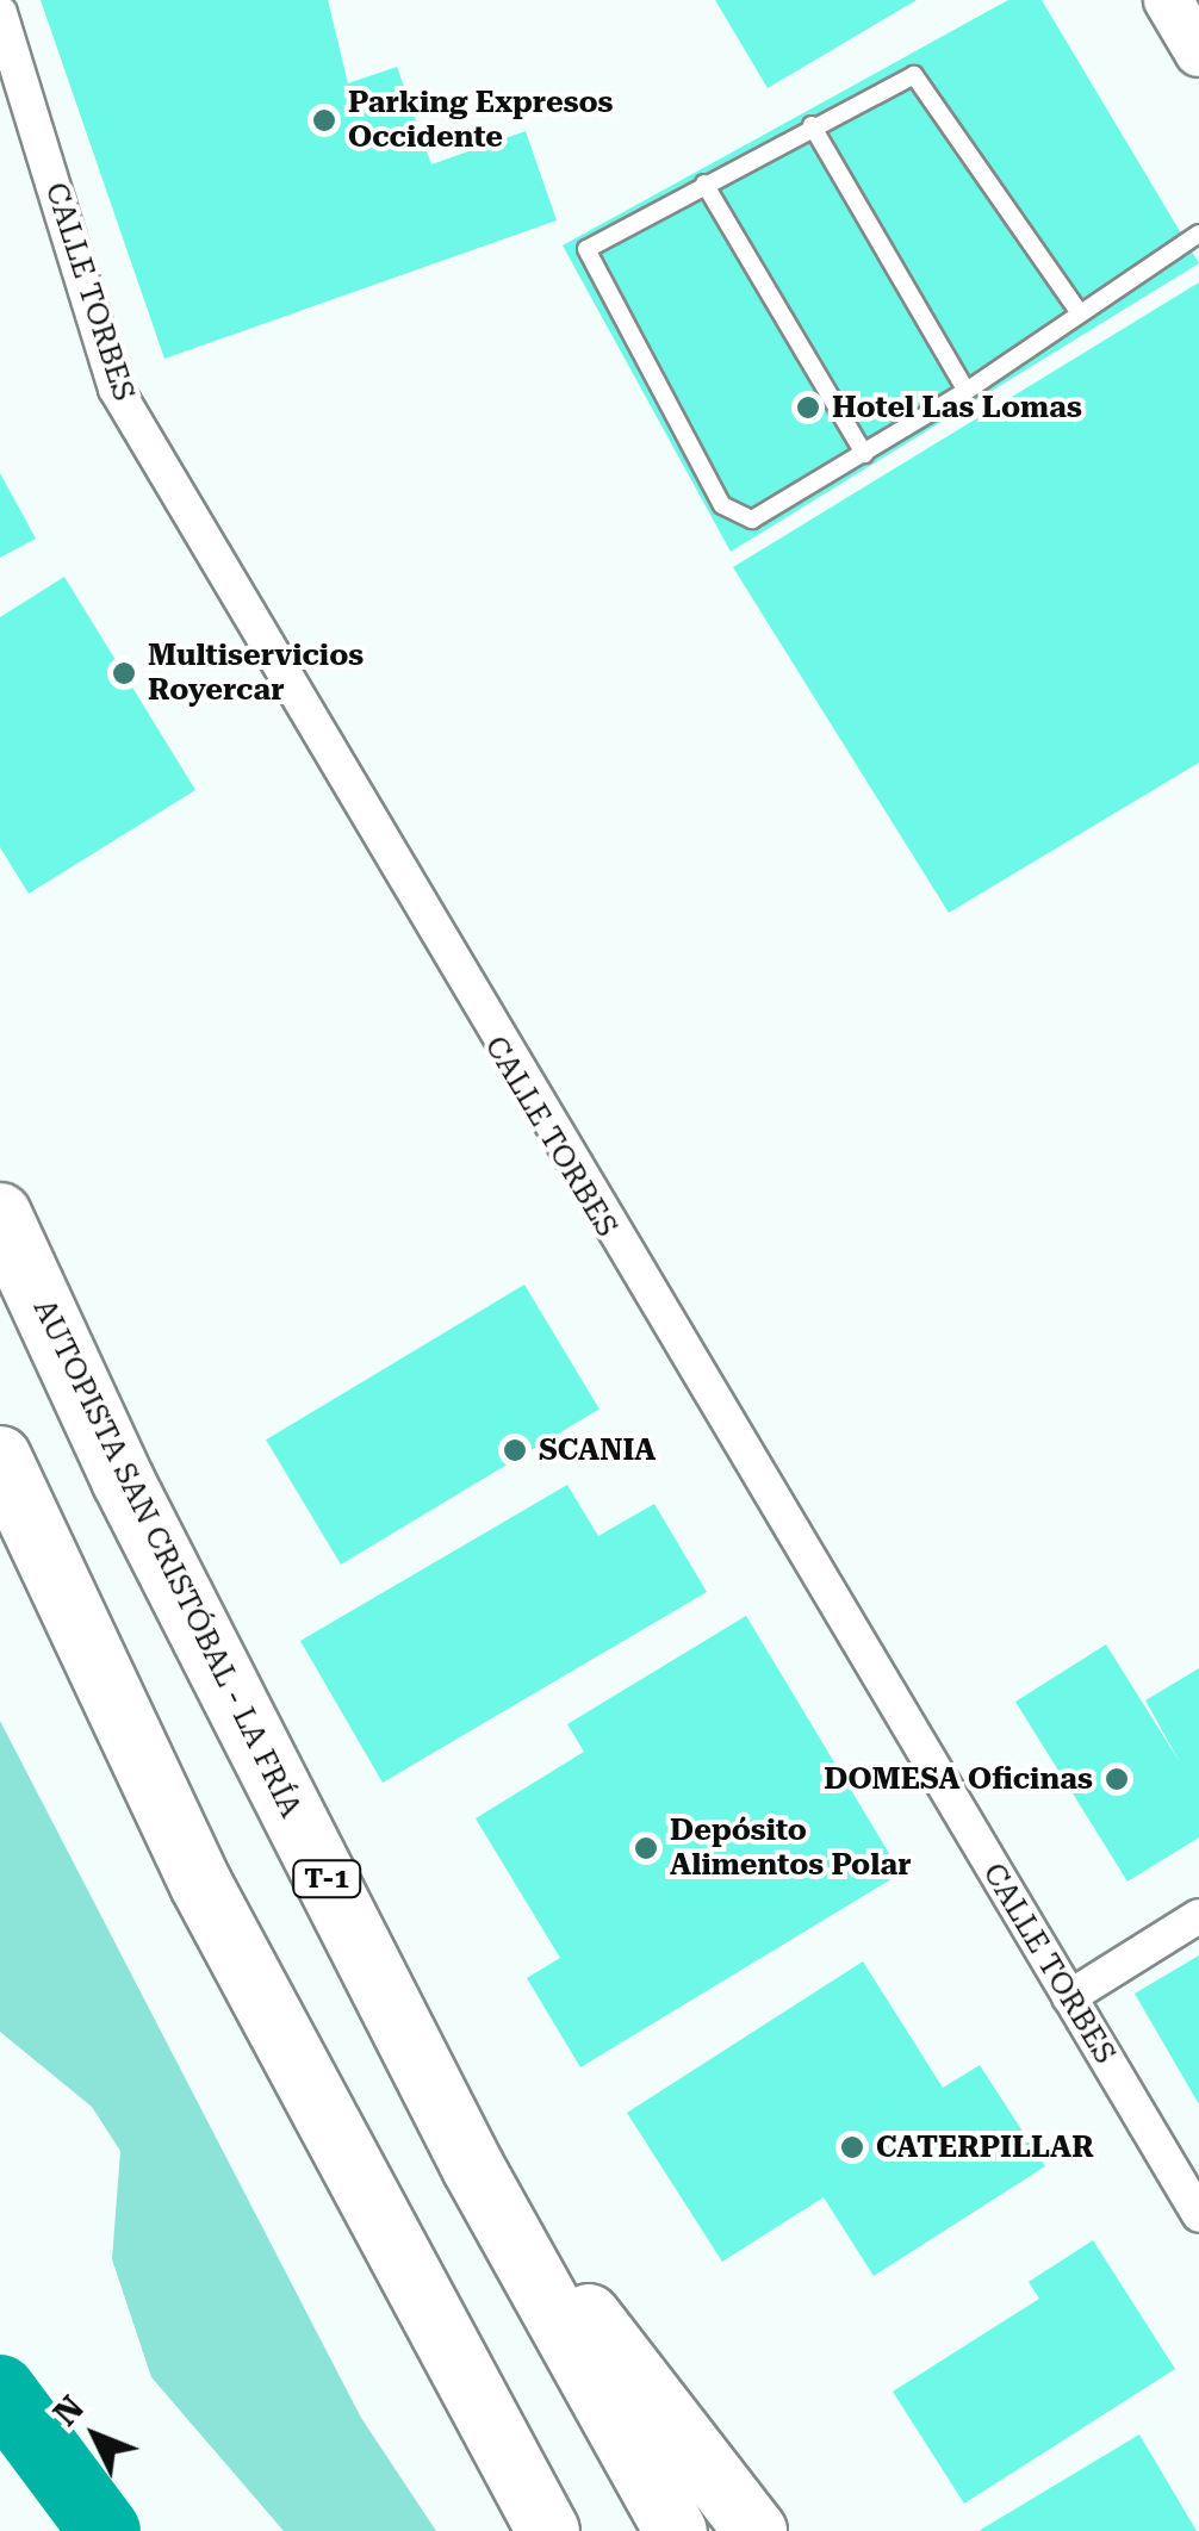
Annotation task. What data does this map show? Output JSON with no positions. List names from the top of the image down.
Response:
{
  "streets": {
    "highway": ["AUTOPISTA SAN CRISTÓBAL - LA FRÍA", "T-1"],
    "street": ["CALLE TORBES"]
  },
  "places": [
    "Parking Expresos Occidente",
    "Hotel Las Lomas",
    "Multiservicios Royercar",
    "SCANIA",
    "DOMESA Oficinas",
    "Depósito Alimentos Polar",
    "CATERPILLAR"
  ],
  "north": "top left"
}
